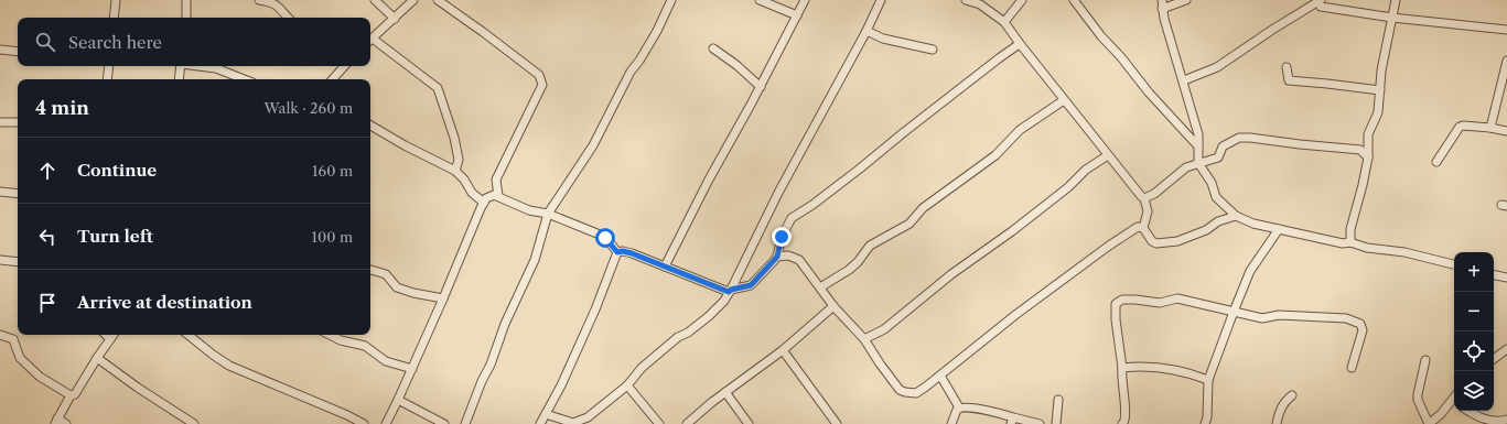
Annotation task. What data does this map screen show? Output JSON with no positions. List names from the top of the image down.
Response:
{
  "page": {
    "search": "Search here",
    "heading": ["4 min", "Walk · 260 m"],
    "list": [
      ["Continue", "160 m"],
      ["Turn left", "100 m"],
      "Arrive at destination"
    ],
    "map_buttons": ["+", "−"]
  }
}
